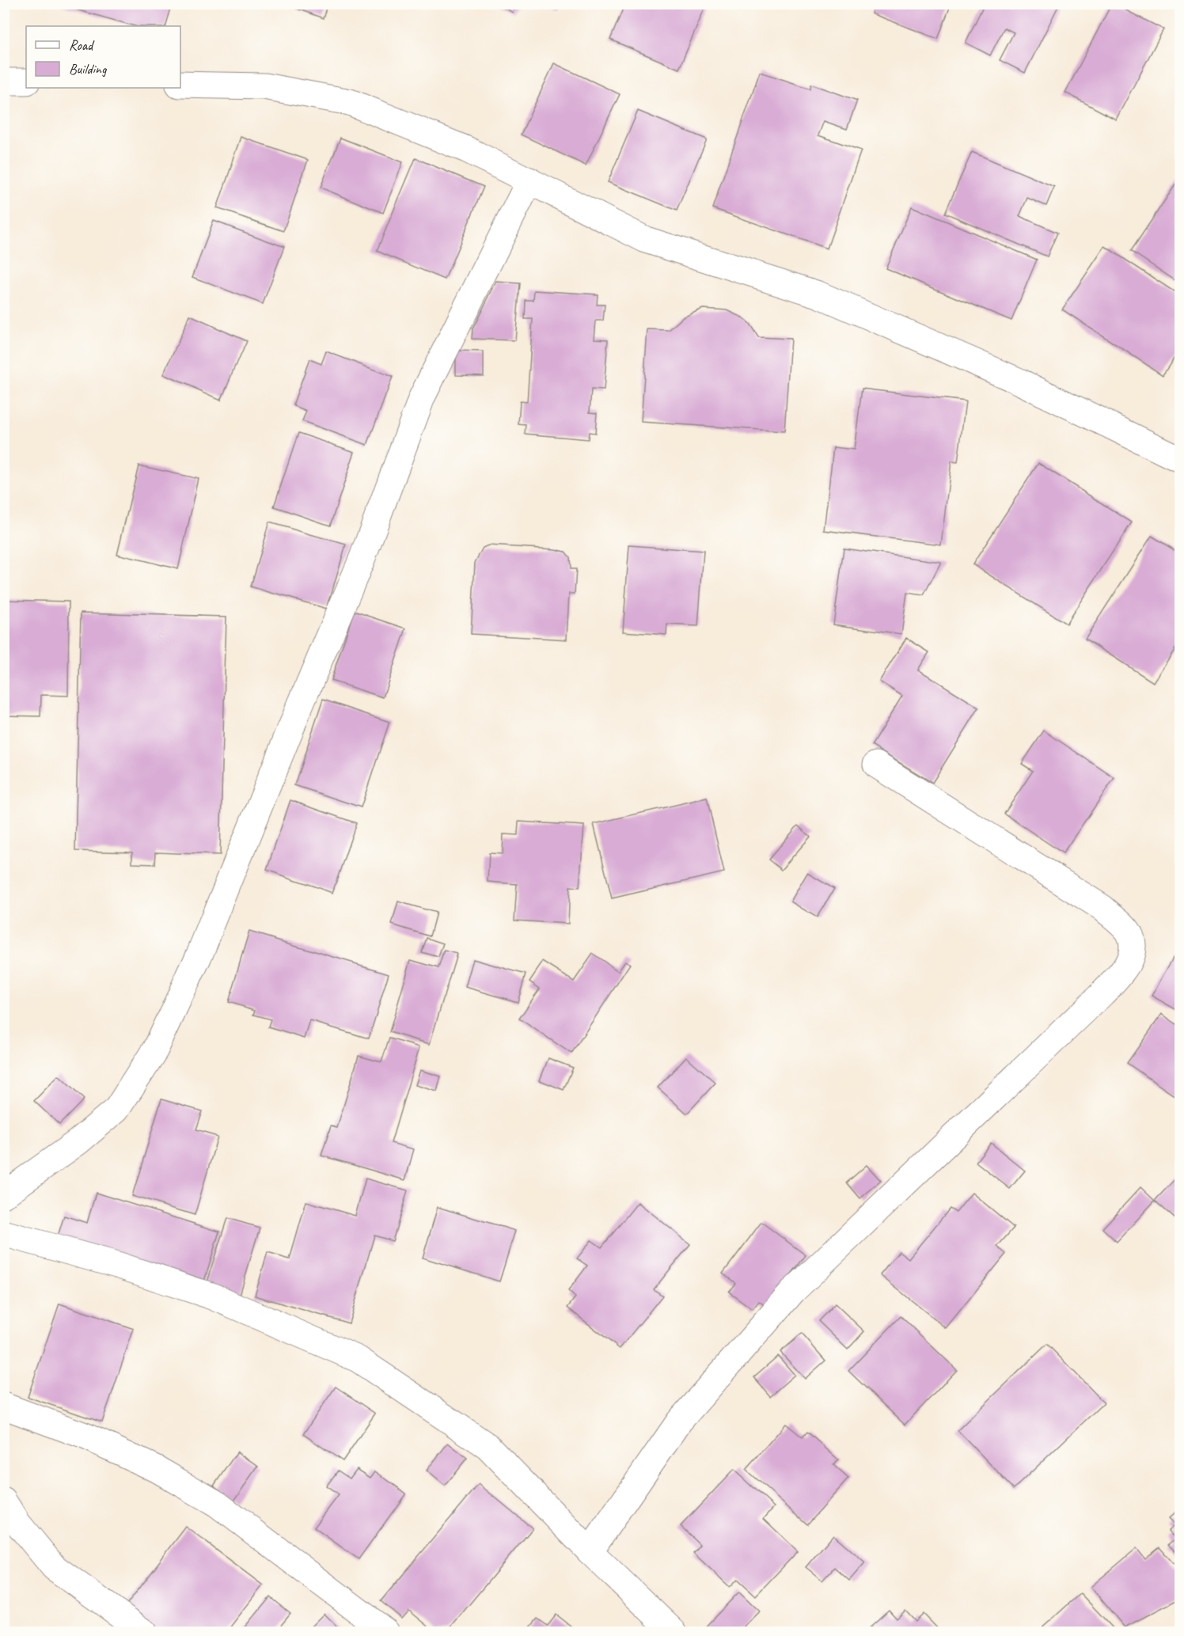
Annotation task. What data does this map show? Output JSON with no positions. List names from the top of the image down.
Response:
{
  "legend": ["Road", "Building"]
}
